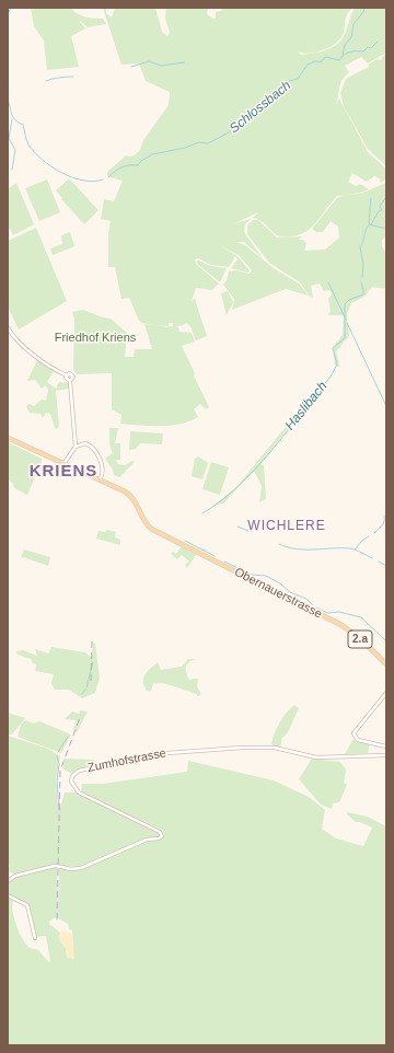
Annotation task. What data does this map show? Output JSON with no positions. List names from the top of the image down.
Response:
{
  "streets": {
    "main road": ["Obernauerstrasse", "2.a"],
    "street": ["Zumhofstrasse"]
  },
  "crossings": [
    ["Obernauerstrasse", "2.a"]
  ],
  "districts": ["KRIENS", "WICHLERE"],
  "water": ["Schlossbach", "Haslibach"],
  "parks": ["Friedhof Kriens"]
}
